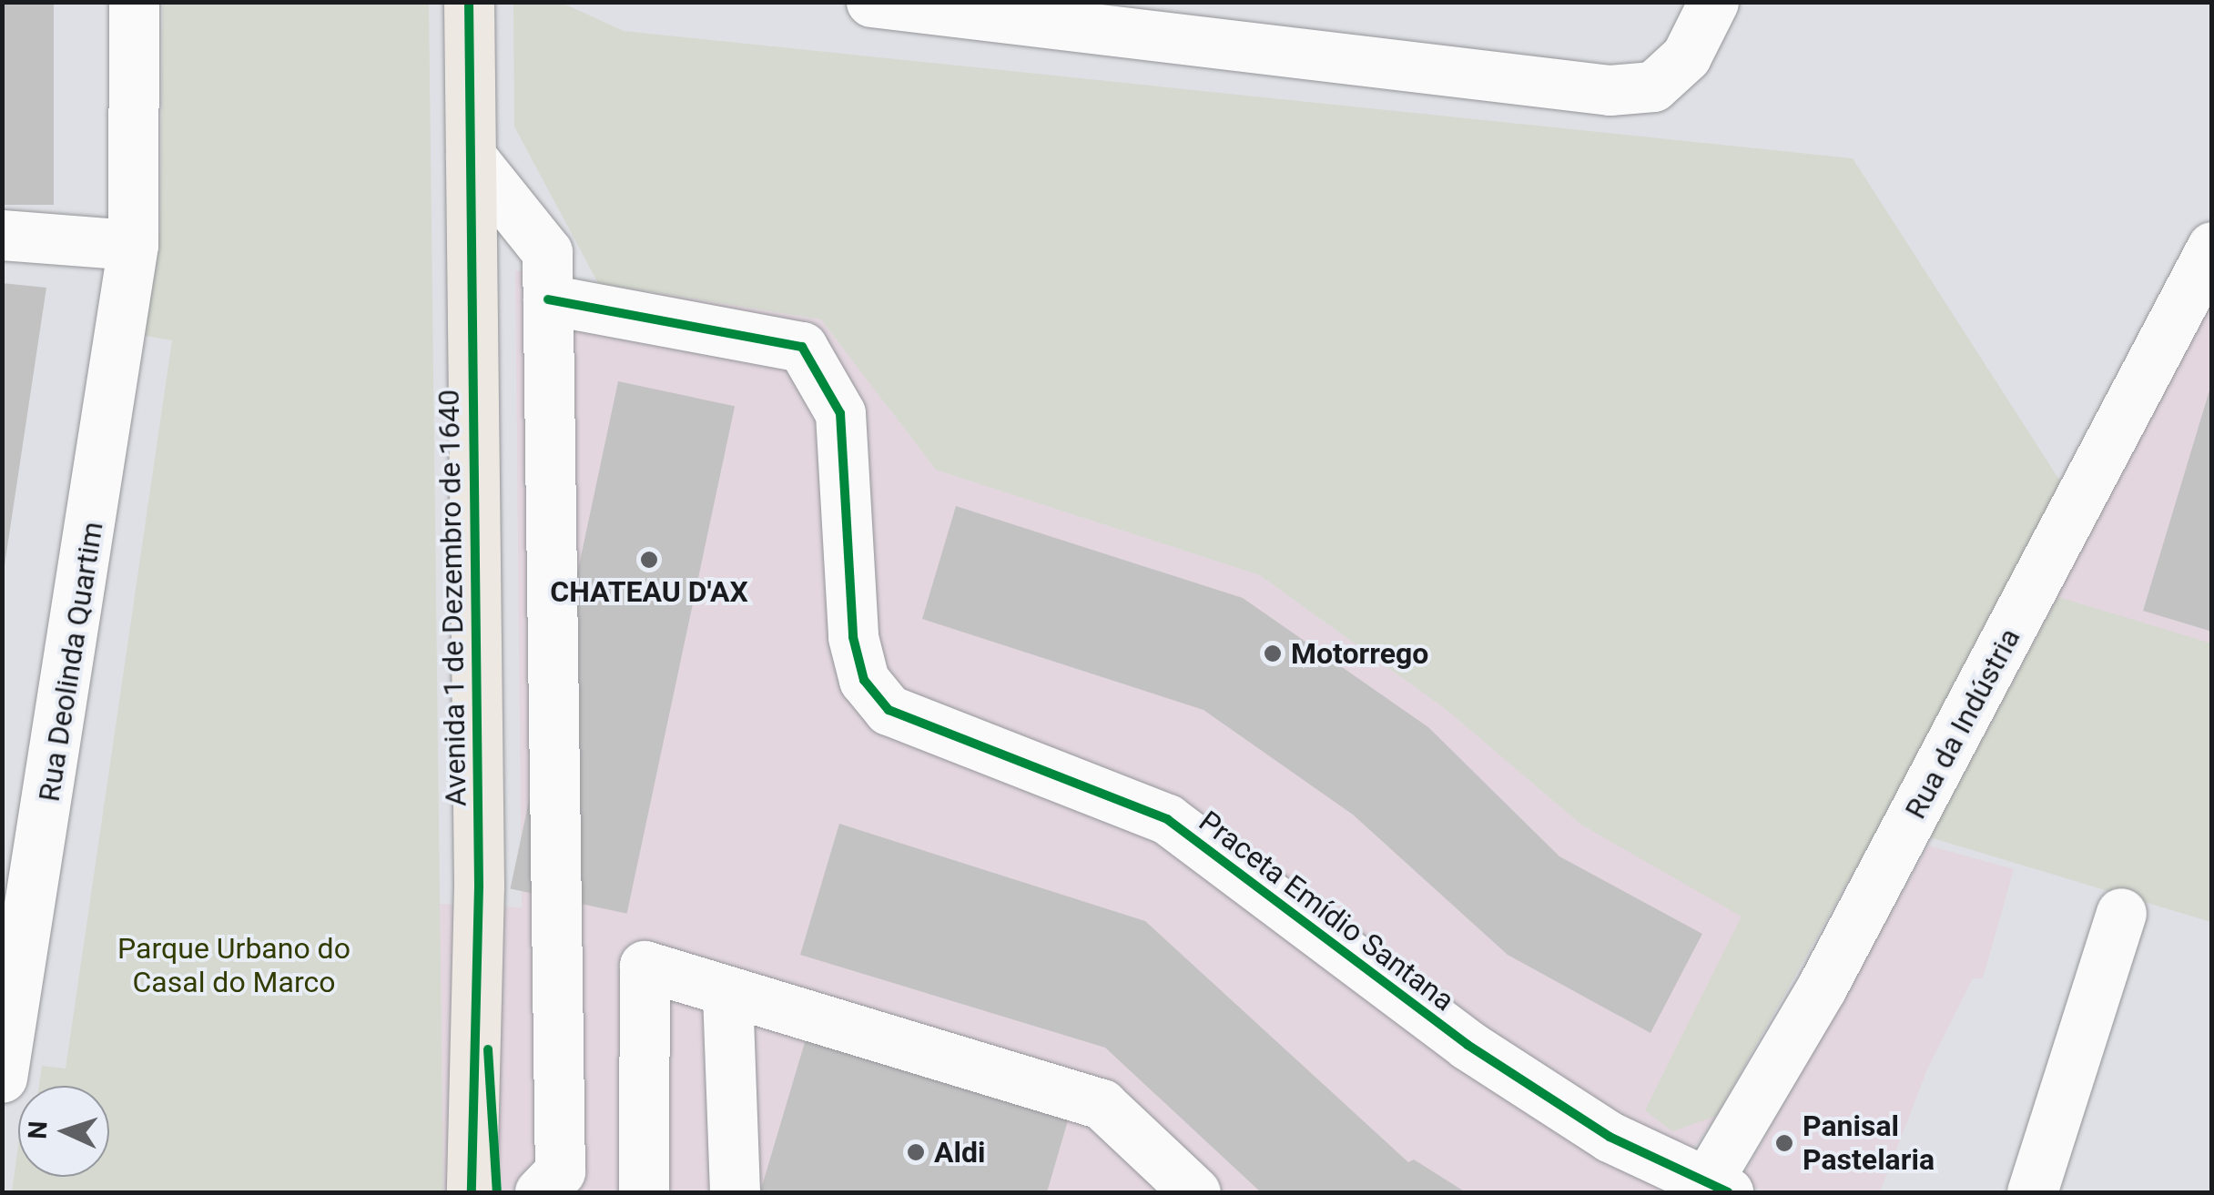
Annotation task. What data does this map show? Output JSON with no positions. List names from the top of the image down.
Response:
{
  "streets": {
    "main road": ["Avenida 1 de Dezembro de 1640"],
    "street": ["Rua Deolinda Quartim", "Rua da Indústria", "Praceta Emídio Santana"]
  },
  "crossings": [
    ["Rua da Indústria", "Praceta Emídio Santana"]
  ],
  "parks": ["Parque Urbano do Casal do Marco"],
  "places": [
    "CHATEAU D'AX",
    "Motorrego",
    "Panisal Pastelaria",
    "Aldi"
  ],
  "north": "left"
}
